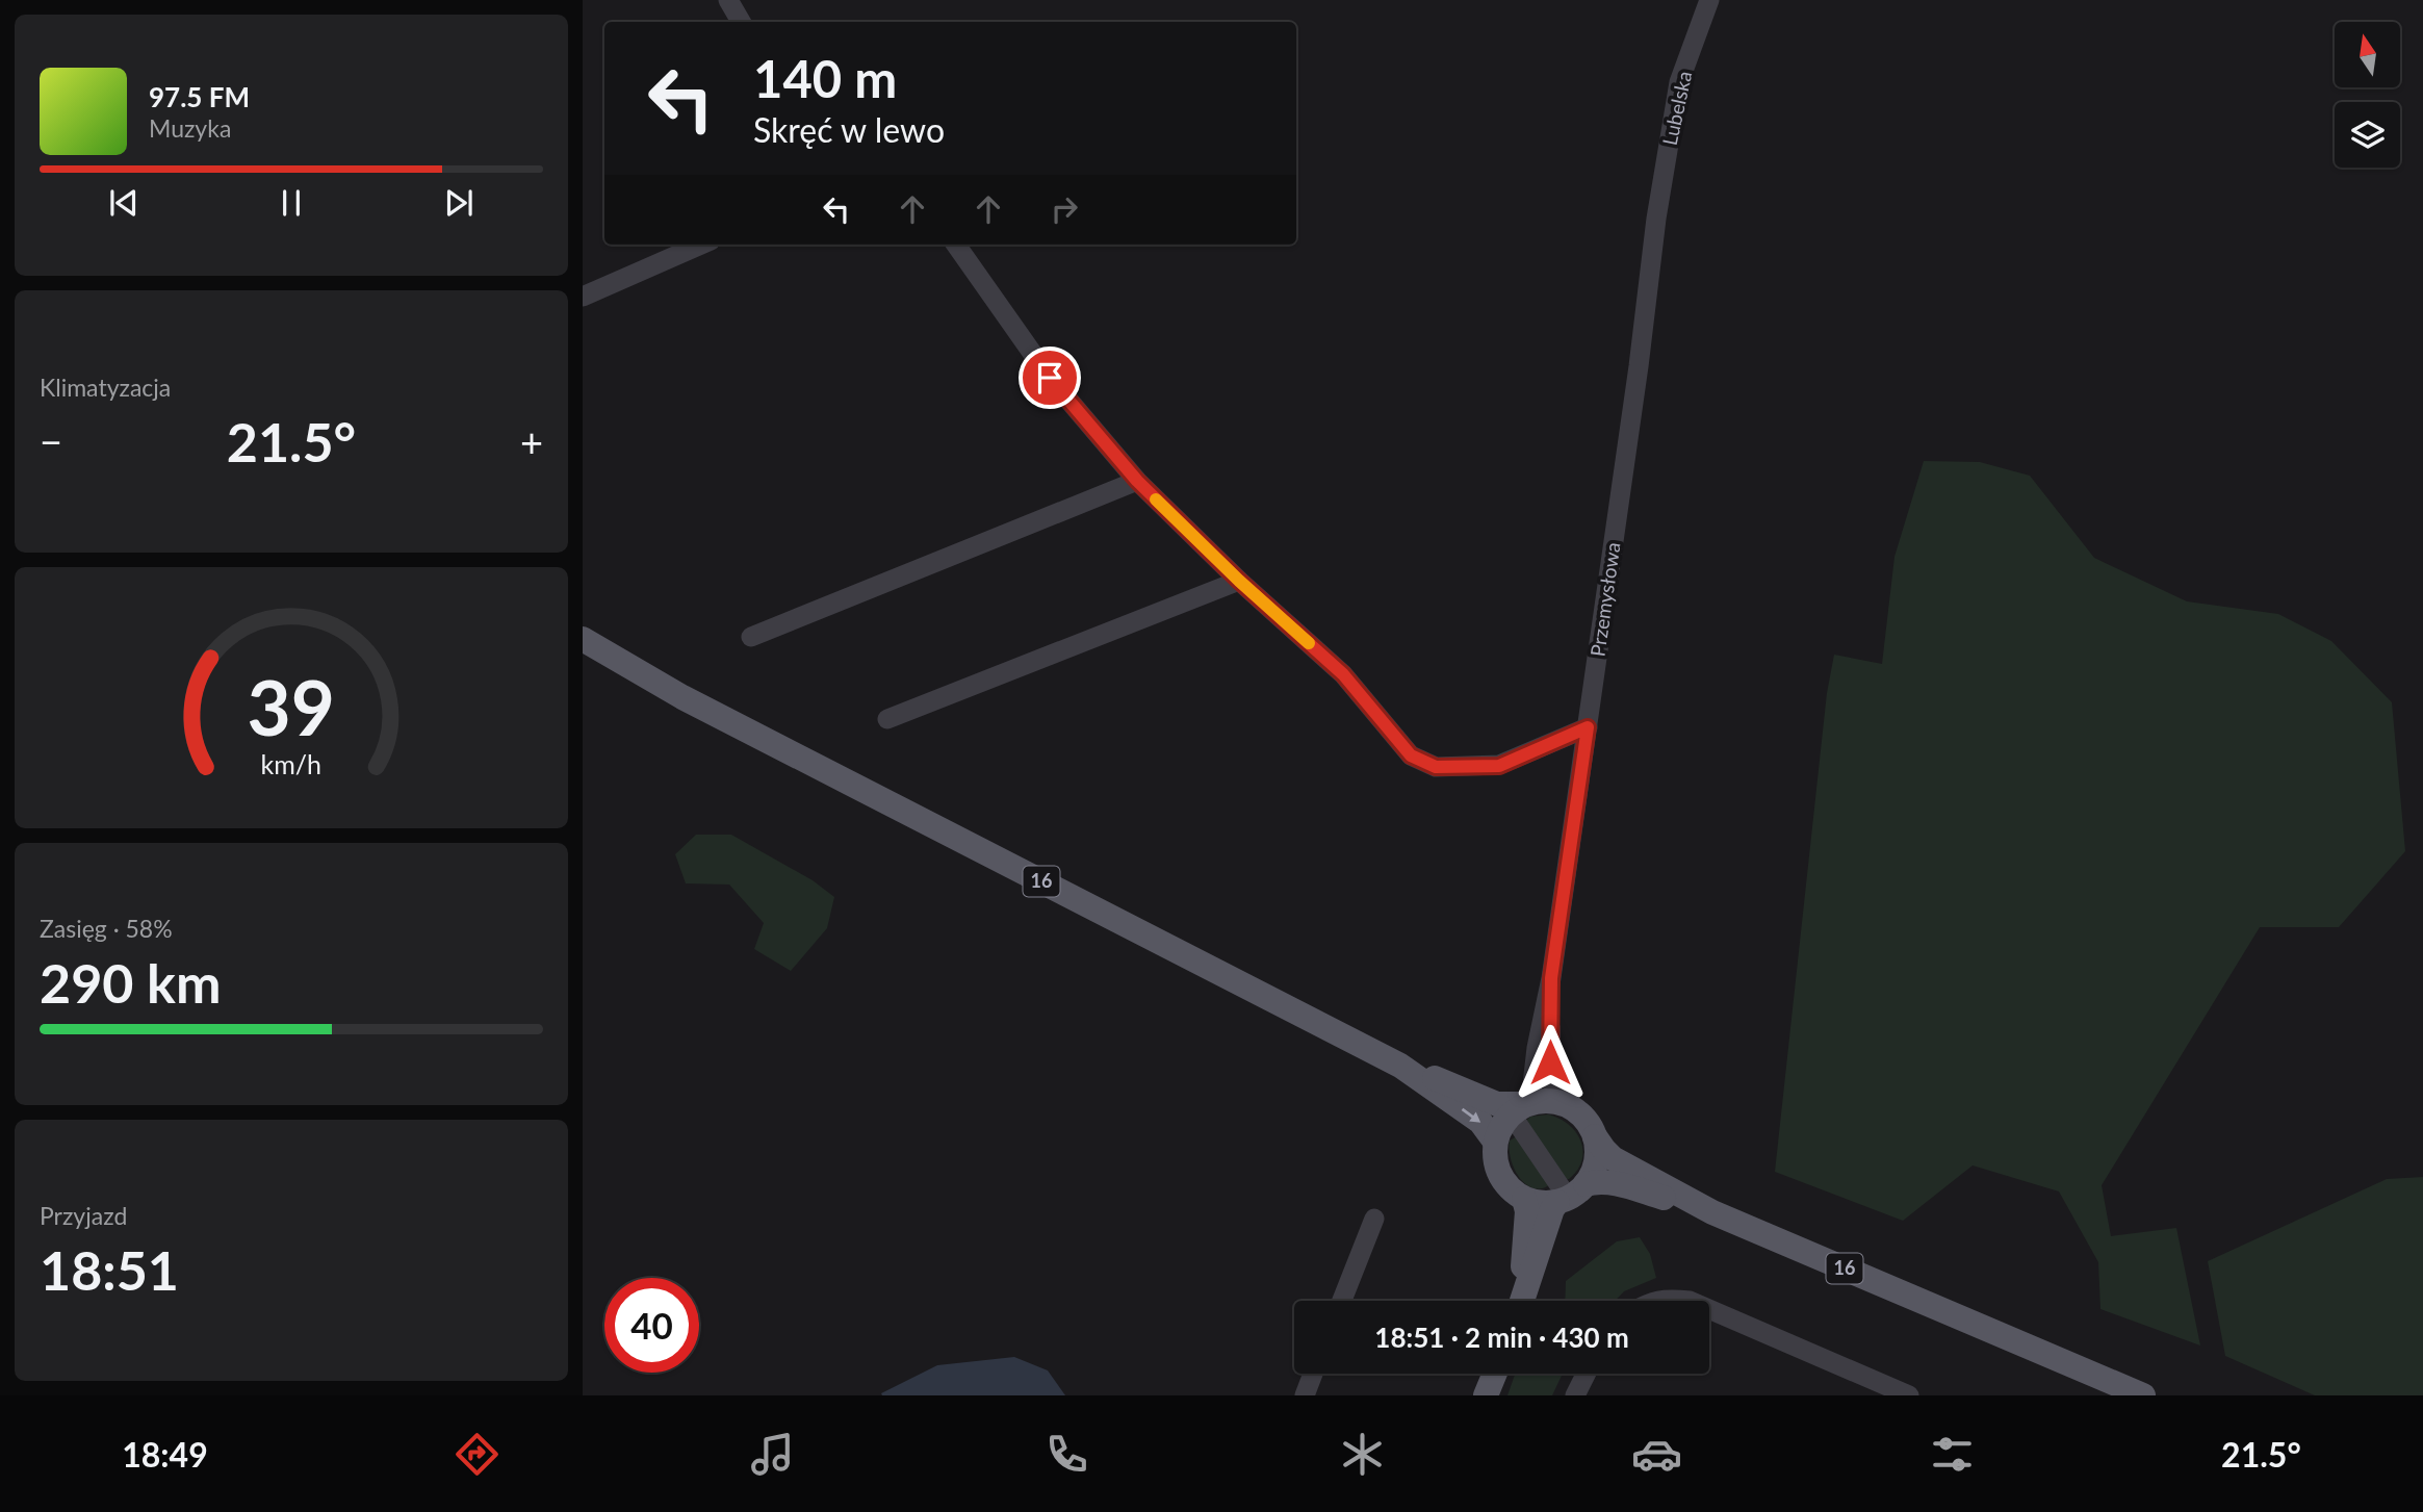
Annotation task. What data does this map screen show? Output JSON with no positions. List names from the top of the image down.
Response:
{
  "streets": {
    "main road": ["16"],
    "street": ["Lubelska", "Przemysłowa"]
  },
  "crossings": [
    ["Lubelska", "Przemysłowa"],
    ["Przemysłowa", "16"]
  ],
  "north": "top",
  "page": {
    "turn": ["140 m", "Skręć w lewo"],
    "song": ["97.5 FM", "Muzyka"],
    "tile": [
      "Klimatyzacja",
      ["Zasięg · 58%", "290 km"],
      ["Przyjazd", "18:51"]
    ],
    "heat": ["−", "21.5°", "+"],
    "limit": "40",
    "trip": "18:51 · 2 min · 430 m",
    "tabs": ["18:49", "21.5°"],
    "gauge": ["39", "km/h"]
  }
}
